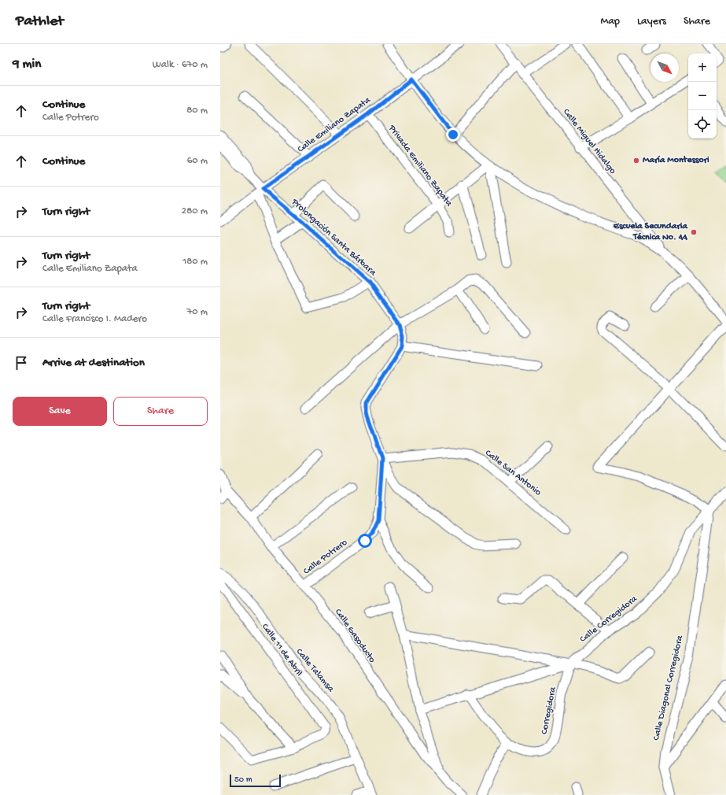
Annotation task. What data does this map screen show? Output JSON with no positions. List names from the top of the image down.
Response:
{
  "streets": {
    "street": [
      "Calle Emiliano Zapata",
      "Calle Miguel Hidalgo",
      "Privada Emiliano Zapata",
      "Prolongación Santa Bárbara",
      "Calle San Antonio",
      "Calle Potrero",
      "Calle Corregidora",
      "Calle Gasoducto",
      "Calle 11 de Abril",
      "Calle Talamsa",
      "Calle Diagonal Corregidora",
      "Corregidora"
    ]
  },
  "crossings": [
    ["Calle Emiliano Zapata", "Privada Emiliano Zapata"],
    ["Calle Emiliano Zapata", "Prolongación Santa Bárbara"],
    ["Calle San Antonio", "Calle Potrero"],
    ["Calle Potrero", "Calle Gasoducto"],
    ["Calle Corregidora", "Calle Diagonal Corregidora"],
    ["Calle Corregidora", "Corregidora"]
  ],
  "places": ["María Montessori", "Escuela Secundaria Técnica No. 44"],
  "scale_bar": "50 m",
  "north": "bottom right",
  "page": {
    "header": "Pathlet",
    "nav": ["Map", "Layers", "Share"],
    "heading": ["9 min", "Walk · 670 m"],
    "map_buttons": ["+", "−"],
    "list": [
      ["Continue", "Calle Potrero", "80 m"],
      ["Continue", "60 m"],
      ["Turn right", "280 m"],
      ["Turn right", "Calle Emiliano Zapata", "180 m"],
      ["Turn right", "Calle Francisco I. Madero", "70 m"],
      "Arrive at destination"
    ],
    "buttons": ["Save", "Share"],
    "scale": "50 m"
  }
}
